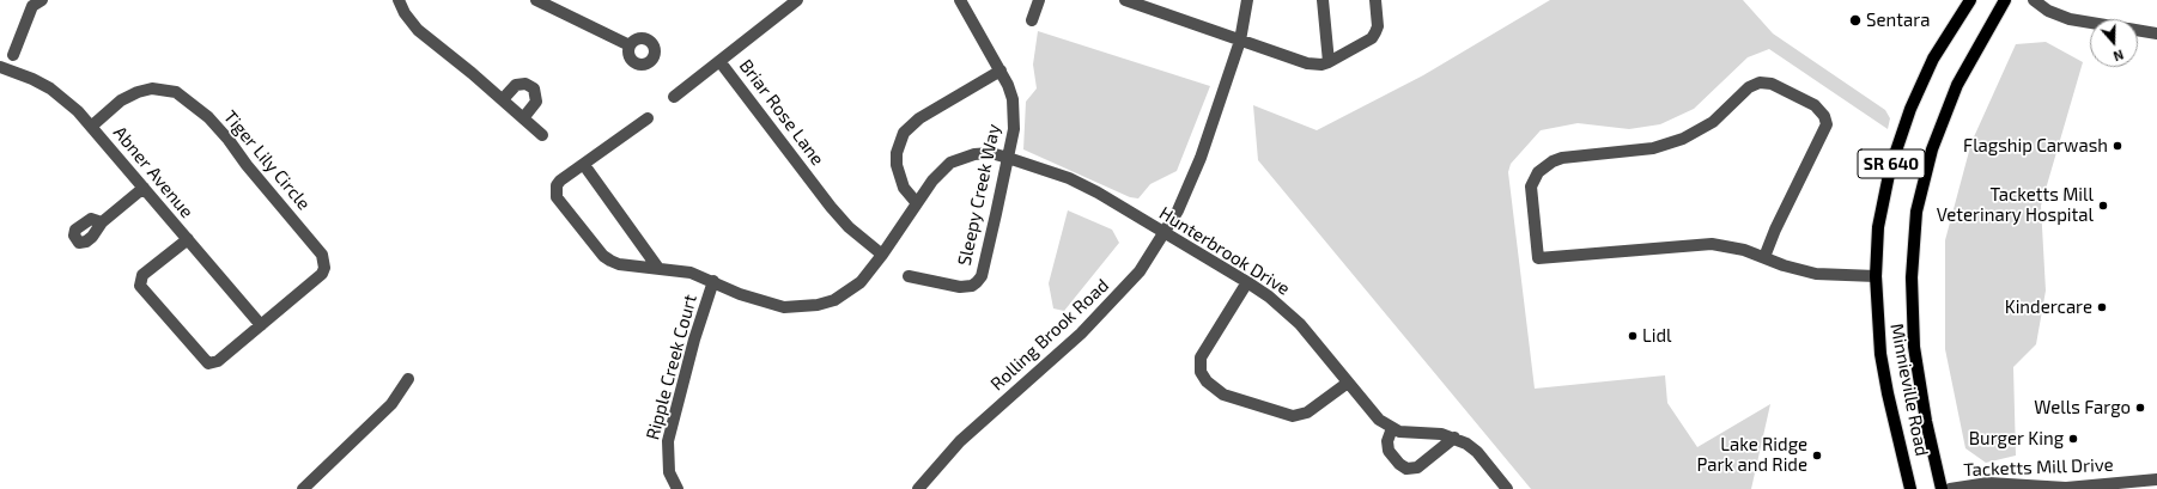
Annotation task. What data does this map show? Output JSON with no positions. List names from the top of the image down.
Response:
{
  "streets": {
    "main road": ["SR 640", "Minnieville Road"],
    "street": [
      "Briar Rose Lane",
      "Tiger Lily Circle",
      "Abner Avenue",
      "Sleepy Creek Way",
      "Hunterbrook Drive",
      "Rolling Brook Road",
      "Ripple Creek Court",
      "Tacketts Mill Drive"
    ]
  },
  "crossings": [
    ["Tiger Lily Circle", "Abner Avenue"],
    ["Sleepy Creek Way", "Hunterbrook Drive"],
    ["Hunterbrook Drive", "Rolling Brook Road"]
  ],
  "places": [
    "Sentara",
    "Flagship Carwash",
    "Tacketts Mill Veterinary Hospital",
    "Kindercare",
    "Lidl",
    "Wells Fargo",
    "Burger King",
    "Lake Ridge Park and Ride"
  ],
  "north": "bottom"
}
